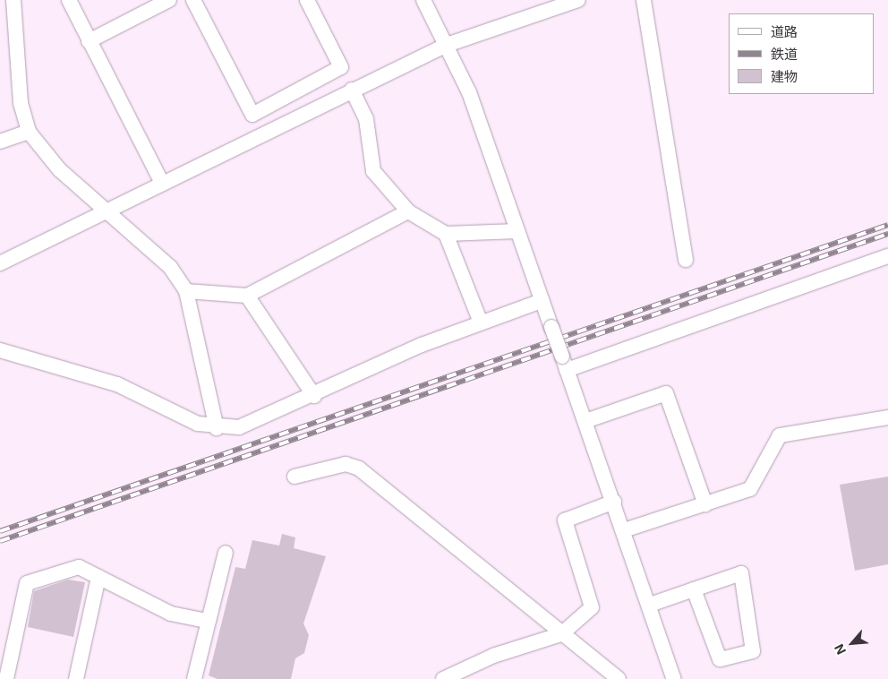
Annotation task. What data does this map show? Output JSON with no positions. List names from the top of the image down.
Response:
{
  "legend": ["道路", "鉄道", "建物"],
  "north": "bottom left"
}
